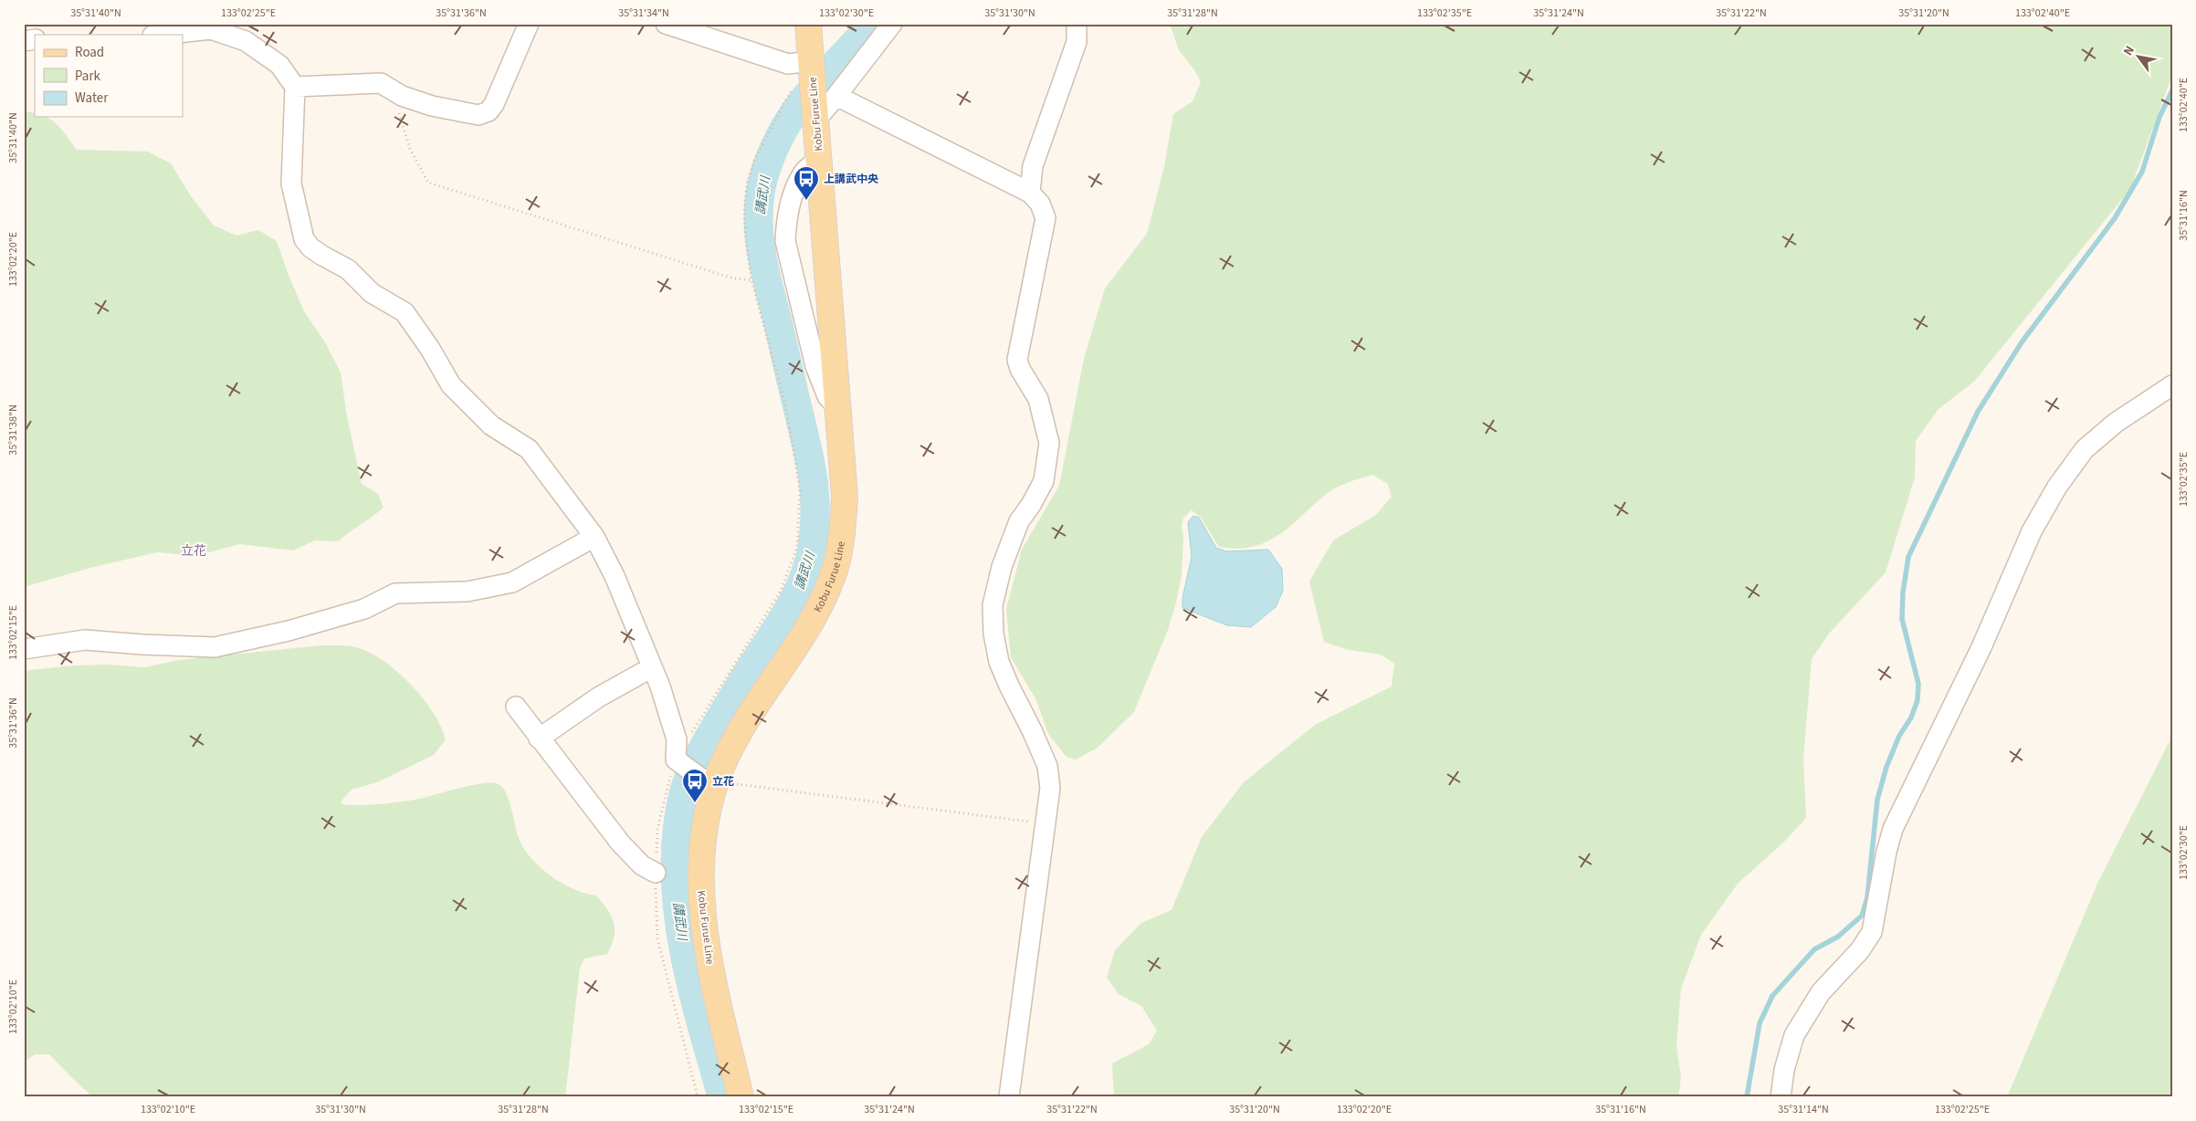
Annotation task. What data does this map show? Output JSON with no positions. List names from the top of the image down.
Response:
{
  "streets": {
    "main road": ["Kobu Furue Line"]
  },
  "districts": ["立花"],
  "water": ["講武川"],
  "places": {
    "bus stop": ["上講武中央", "立花"]
  },
  "legend": ["Road", "Park", "Water"],
  "north": "top left",
  "coordinates": [
    "35°31'40\"N",
    "133°02'25\"E",
    "35°31'36\"N",
    "35°31'34\"N",
    "133°02'30\"E",
    "35°31'30\"N",
    "35°31'28\"N",
    "133°02'35\"E",
    "35°31'24\"N",
    "35°31'22\"N",
    "35°31'20\"N",
    "133°02'40\"E",
    "35°31'16\"N",
    "133°02'20\"E",
    "35°31'38\"N",
    "133°02'15\"E",
    "133°02'10\"E",
    "35°31'14\"N"
  ]
}
